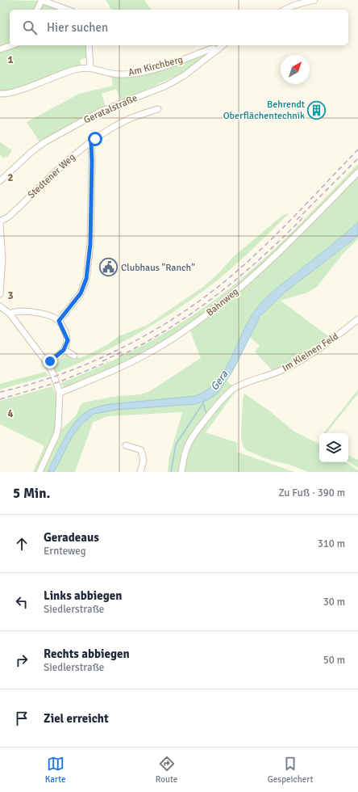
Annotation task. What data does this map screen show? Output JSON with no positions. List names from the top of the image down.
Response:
{
  "streets": {
    "street": [
      "Am Kirchberg",
      "Geratalstraße",
      "Stedtener Weg",
      "Bahnweg",
      "Im Kleinen Feld"
    ]
  },
  "crossings": [
    ["Am Kirchberg", "Geratalstraße"]
  ],
  "water": ["Gera"],
  "places": {
    "building": ["Behrendt Oberflächentechnik"],
    "public building": ["Clubhaus \"Ranch\""]
  },
  "north": "top right",
  "page": {
    "search": "Hier suchen",
    "heading": ["5 Min.", "Zu Fuß · 390 m"],
    "list": [
      ["Geradeaus", "Ernteweg", "310 m"],
      ["Links abbiegen", "Siedlerstraße", "30 m"],
      ["Rechts abbiegen", "Siedlerstraße", "50 m"],
      "Ziel erreicht"
    ],
    "nav": ["Karte", "Route", "Gespeichert"]
  },
  "grid": {
    "rows": [
      "1",
      "2",
      "3",
      "4"
    ]
  }
}
